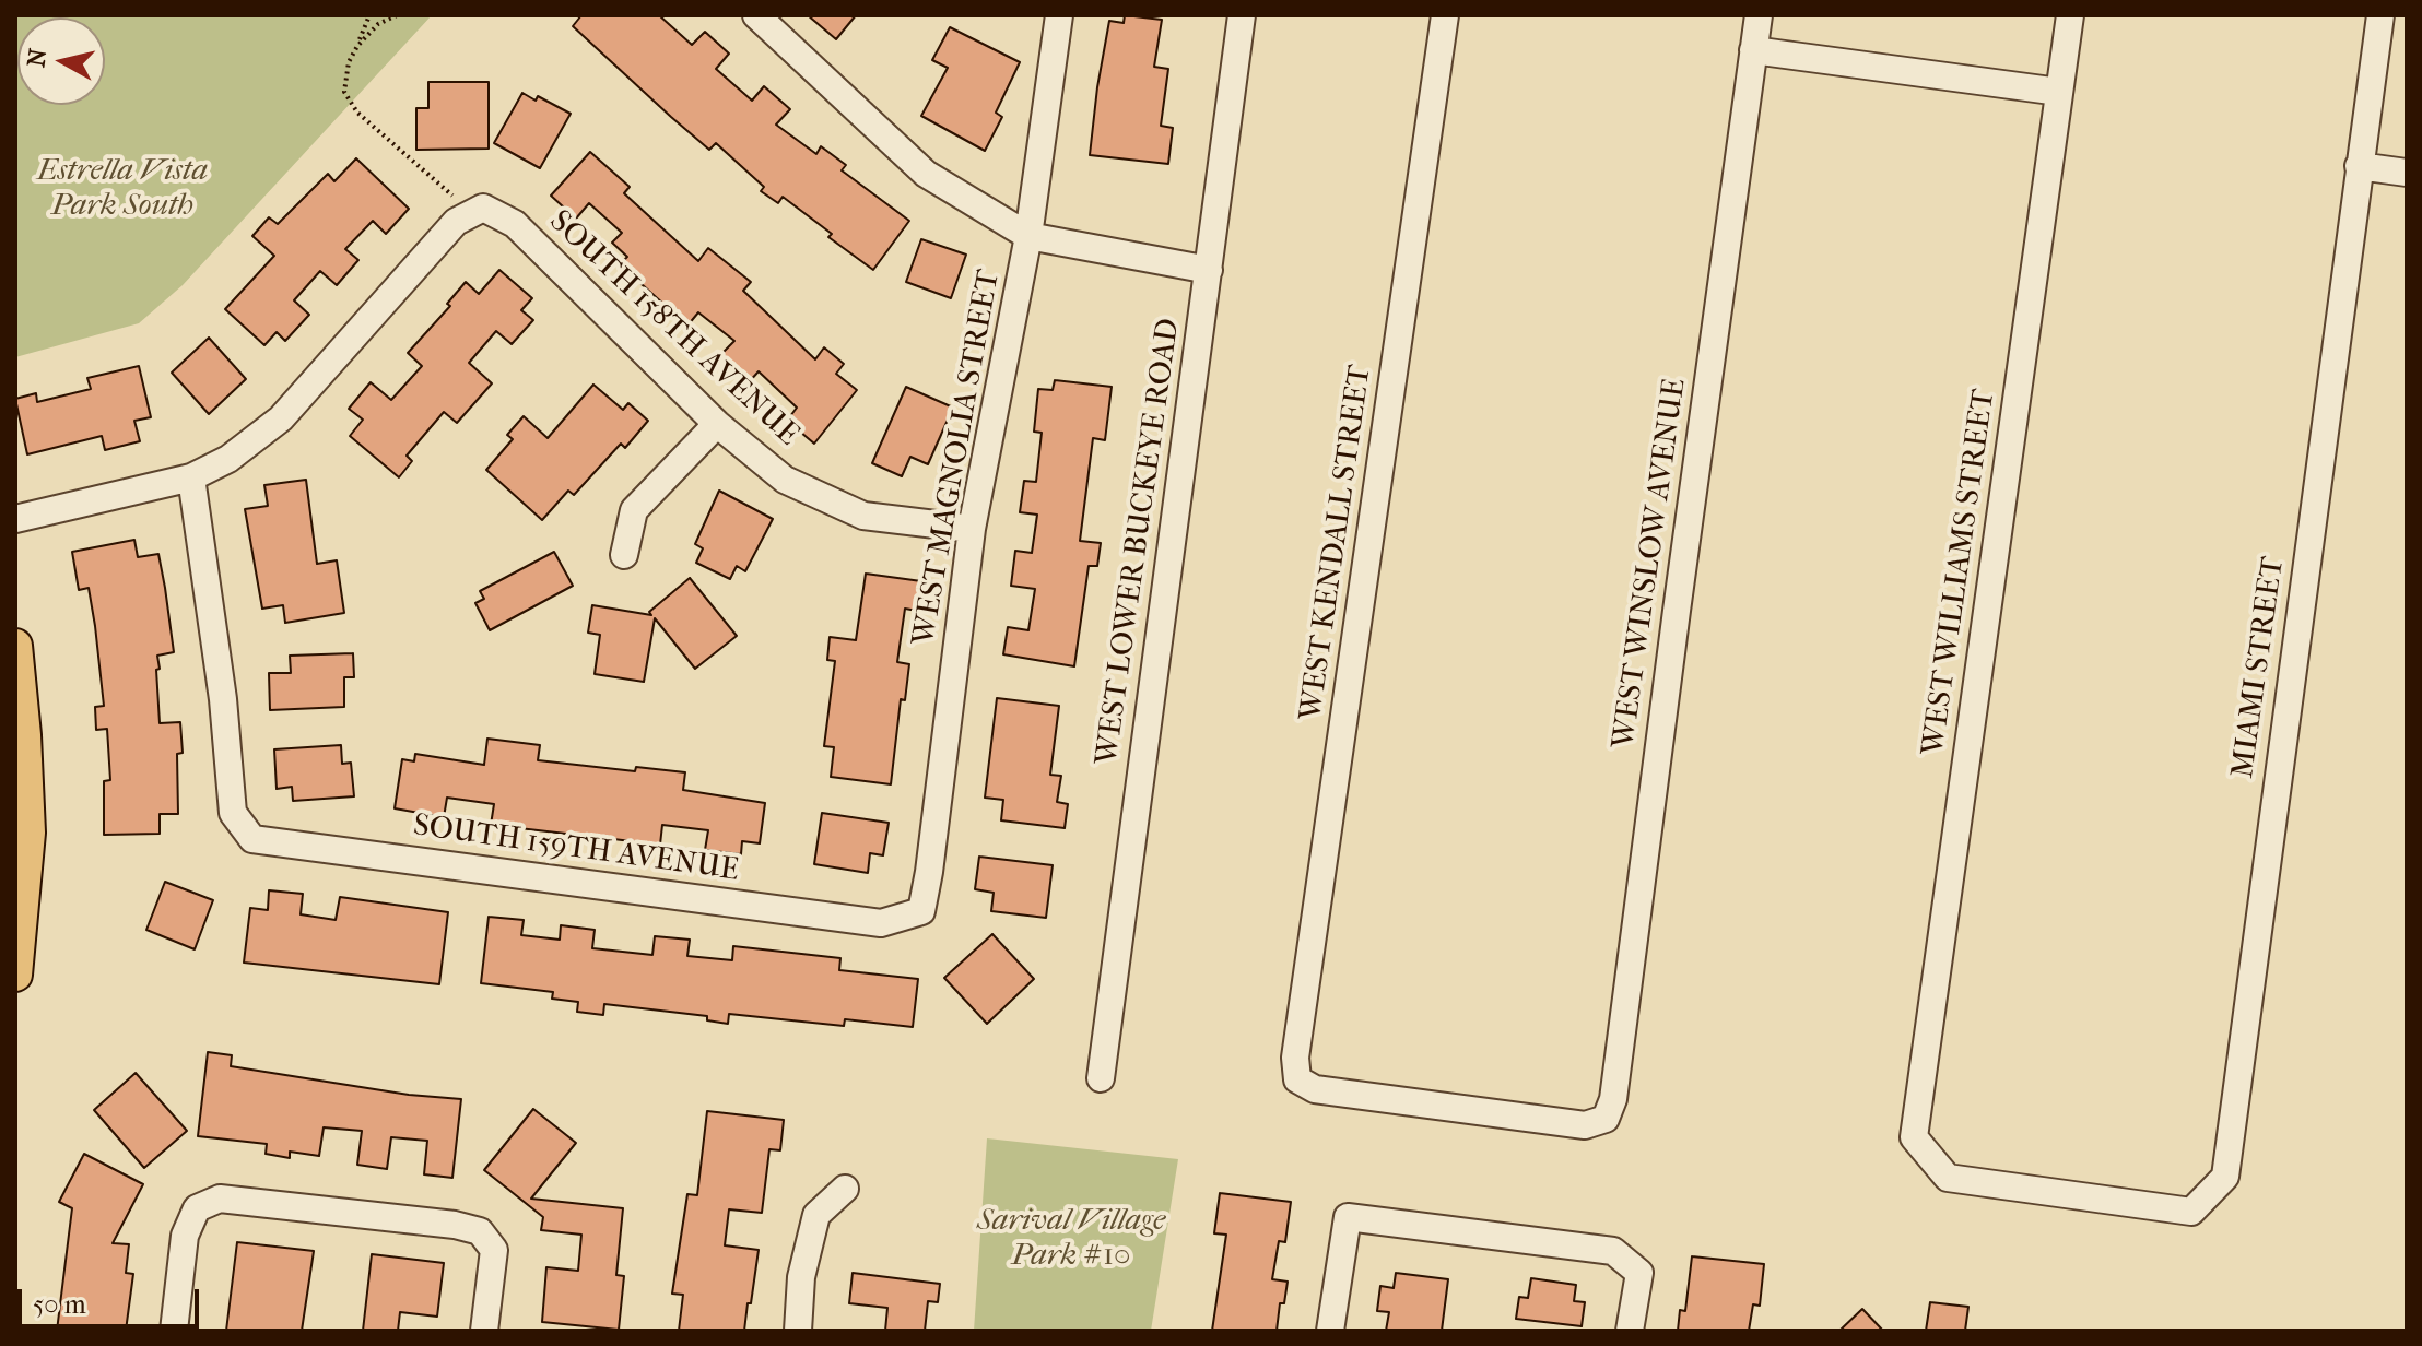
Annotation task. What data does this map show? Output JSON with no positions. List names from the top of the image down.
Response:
{
  "streets": {
    "street": [
      "SOUTH 158TH AVENUE",
      "WEST MAGNOLIA STREET",
      "WEST LOWER BUCKEYE ROAD",
      "WEST KENDALL STREET",
      "WEST WINSLOW AVENUE",
      "WEST WILLIAMS STREET",
      "MIAMI STREET",
      "SOUTH 159TH AVENUE"
    ]
  },
  "crossings": [
    ["SOUTH 158TH AVENUE", "WEST MAGNOLIA STREET"],
    ["WEST MAGNOLIA STREET", "SOUTH 159TH AVENUE"],
    ["WEST KENDALL STREET", "WEST WINSLOW AVENUE"],
    ["WEST WILLIAMS STREET", "MIAMI STREET"]
  ],
  "parks": ["Estrella Vista Park South", "Sarival Village Park #10"],
  "scale_bar": "50 m",
  "north": "left"
}
